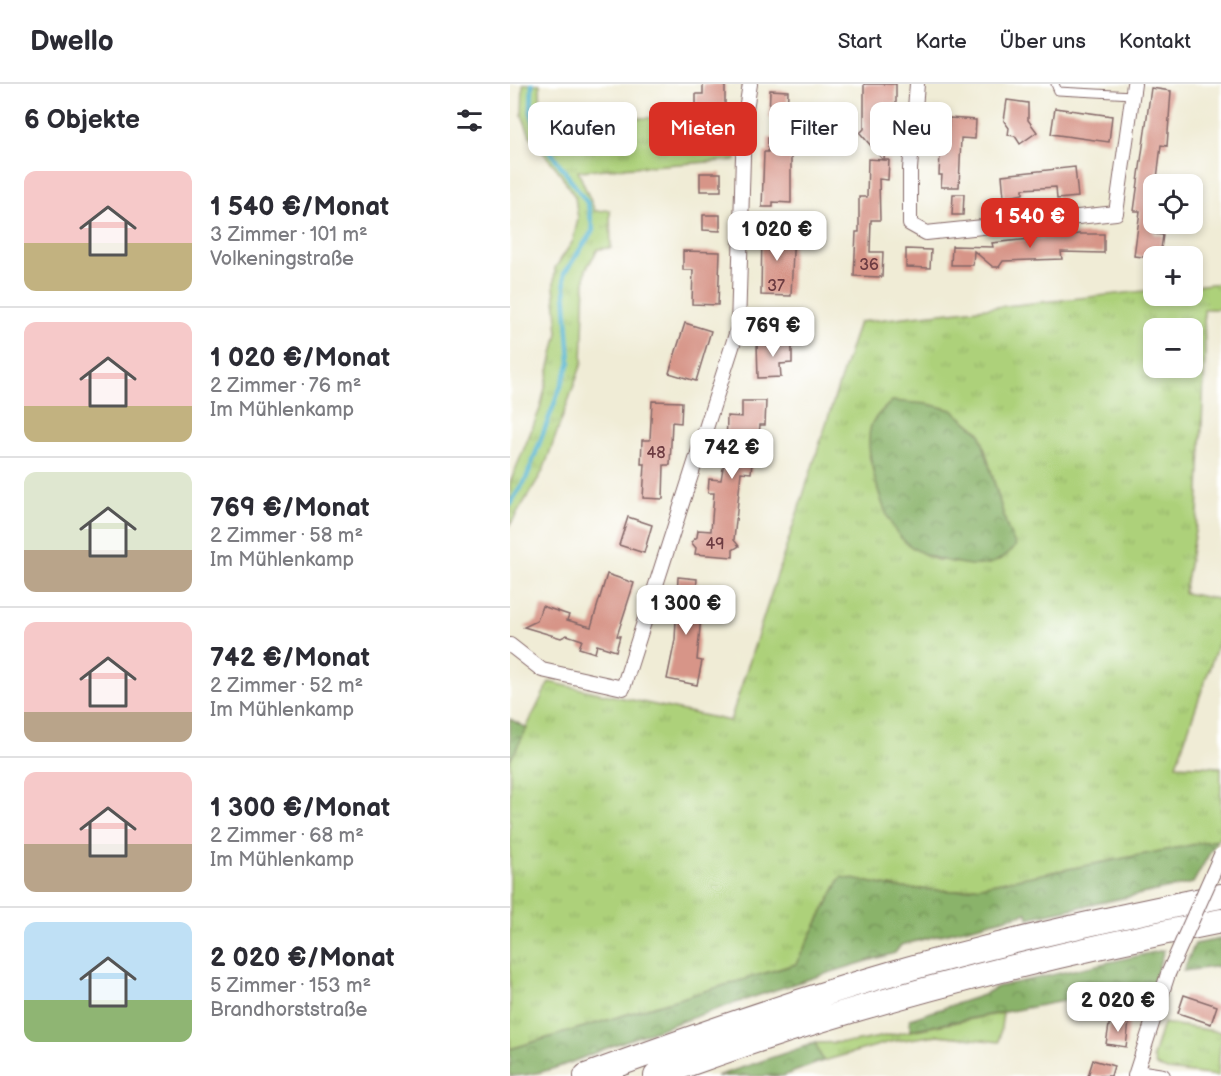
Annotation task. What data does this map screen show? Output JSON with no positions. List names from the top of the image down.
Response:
{
  "house_numbers": [
    "36",
    "37",
    "48",
    "49"
  ],
  "page": {
    "header": "Dwello",
    "nav": [
      "Start",
      "Karte",
      "Über uns",
      "Kontakt"
    ],
    "heading": "6 Objekte",
    "chip": [
      "Kaufen",
      "Mieten",
      "Filter",
      "Neu"
    ],
    "list": [
      {
        "name": "1 540 €/Monat",
        "note": "3 Zimmer · 101 m² · Volkeningstraße"
      },
      {
        "name": "1 020 €/Monat",
        "note": "2 Zimmer · 76 m² · Im Mühlenkamp"
      },
      {
        "name": "769 €/Monat",
        "note": "2 Zimmer · 58 m² · Im Mühlenkamp"
      },
      {
        "name": "742 €/Monat",
        "note": "2 Zimmer · 52 m² · Im Mühlenkamp"
      },
      {
        "name": "1 300 €/Monat",
        "note": "2 Zimmer · 68 m² · Im Mühlenkamp"
      },
      {
        "name": "2 020 €/Monat",
        "note": "5 Zimmer · 153 m² · Brandhorststraße"
      }
    ],
    "map_buttons": ["+", "−"],
    "price": [
      "1 540 €",
      "1 020 €",
      "769 €",
      "742 €",
      "1 300 €",
      "2 020 €"
    ]
  }
}
